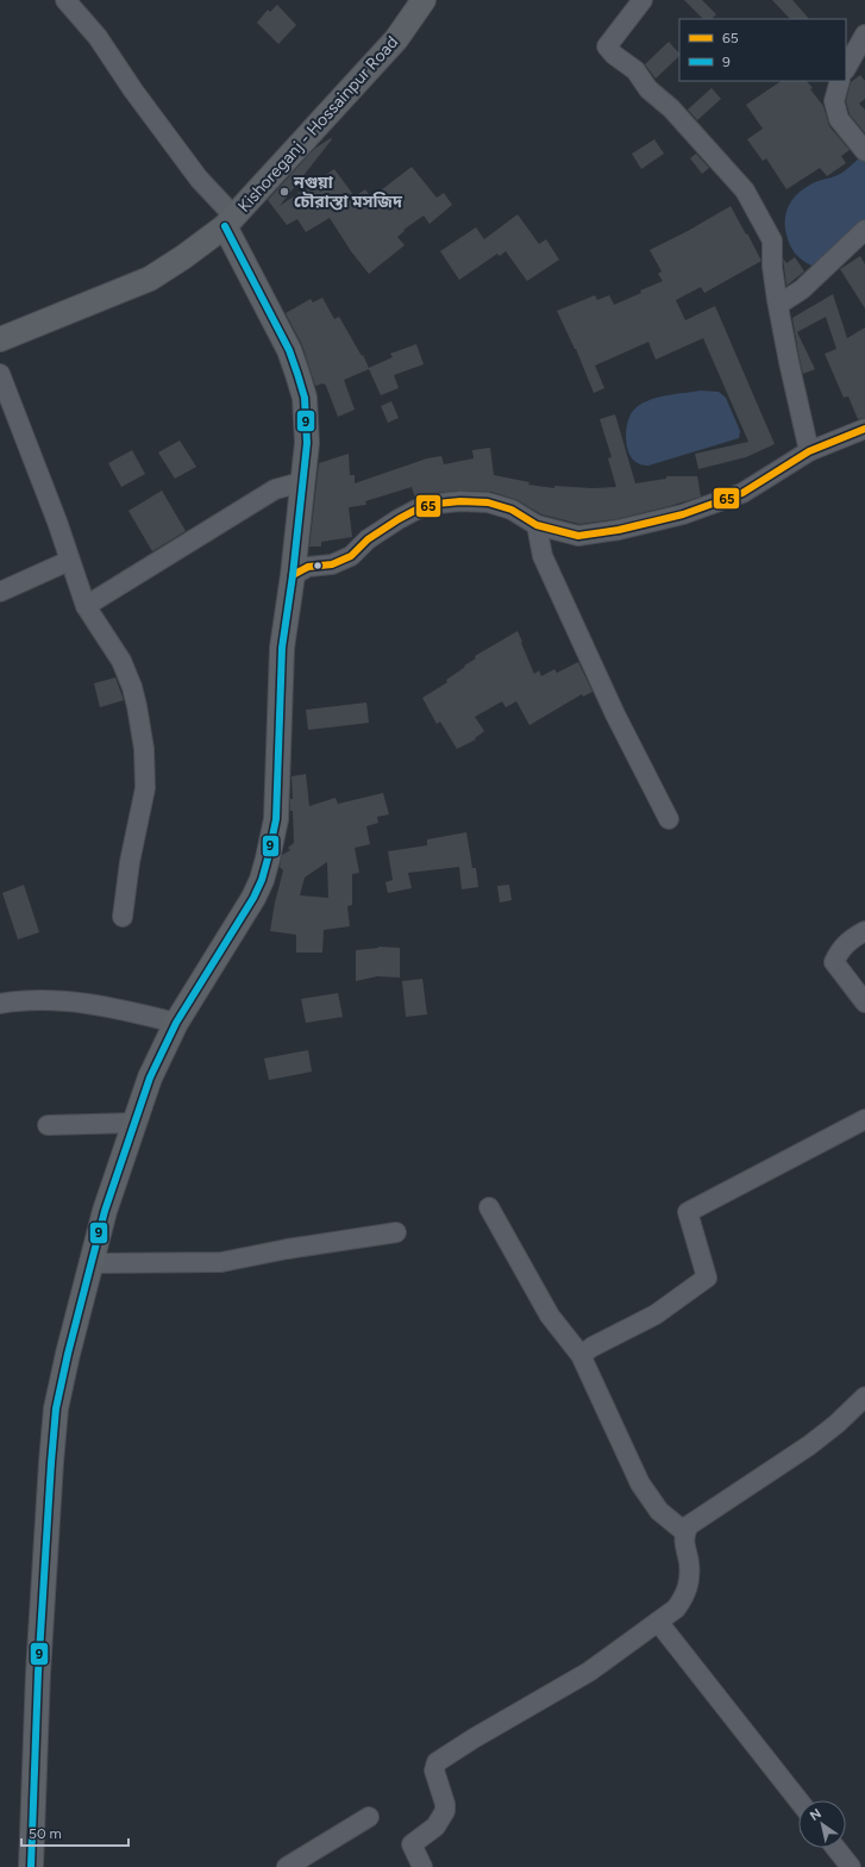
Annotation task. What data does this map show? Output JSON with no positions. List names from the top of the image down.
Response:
{
  "streets": {
    "main road": ["Kishoreganj - Hossainpur Road"]
  },
  "places": ["নগুয়া চৌরাস্তা মসজিদ"],
  "lines": ["transit line 9", "transit line 65"],
  "legend": ["65", "9"],
  "scale_bar": "50 m",
  "north": "top left"
}
